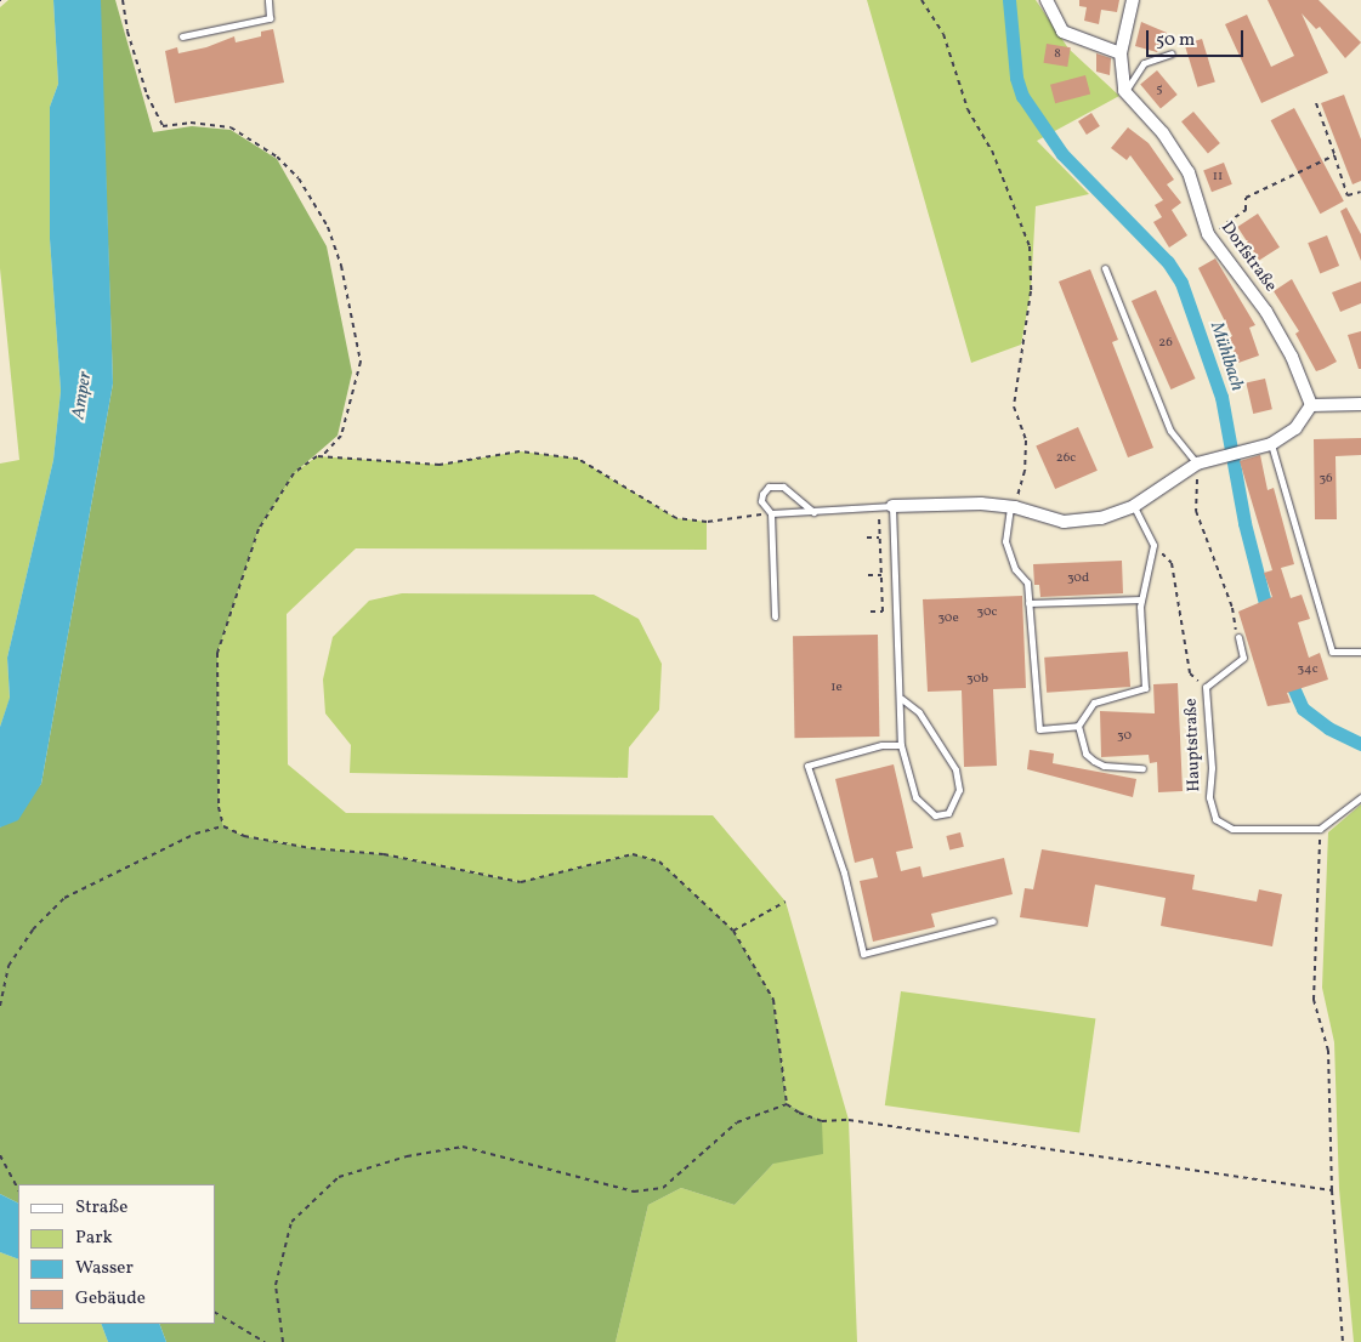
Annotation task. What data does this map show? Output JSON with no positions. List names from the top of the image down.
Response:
{
  "streets": {
    "street": ["Dorfstraße"],
    "lane": ["Hauptstraße"]
  },
  "water": ["Mühlbach", "Amper"],
  "house_numbers": [
    "8",
    "5",
    "11",
    "26",
    "26c",
    "36",
    "30d",
    "30c",
    "30e",
    "34c",
    "30b",
    "1e",
    "30"
  ],
  "legend": [
    "Straße",
    "Park",
    "Wasser",
    "Gebäude"
  ],
  "scale_bar": "50 m"
}
